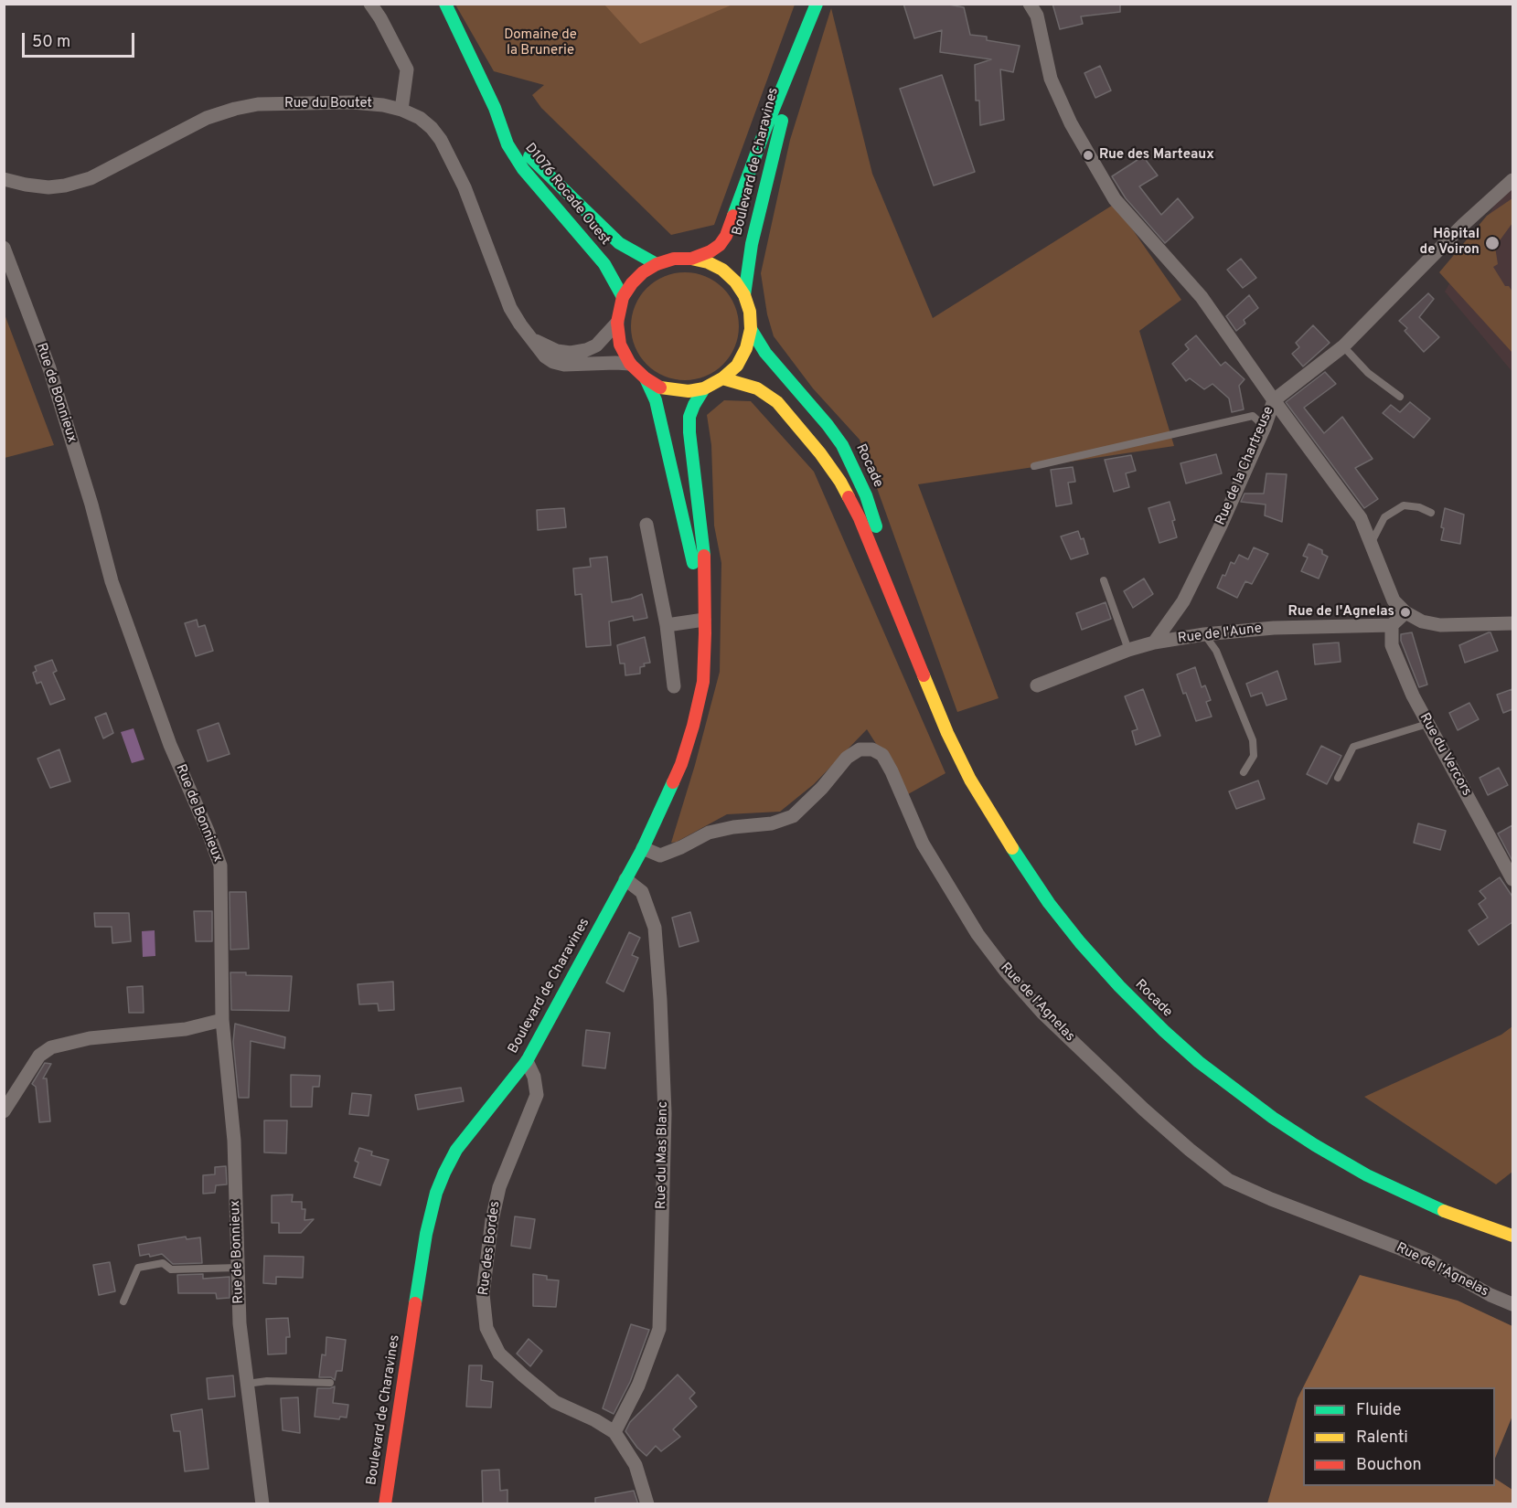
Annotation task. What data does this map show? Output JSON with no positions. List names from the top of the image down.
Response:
{
  "streets": {
    "main road": ["Boulevard de Charavines", "D1076 Rocade Ouest", "Rocade"],
    "street": [
      "Rue du Boutet",
      "Rue de Bonnieux",
      "Rue de la Chartreuse",
      "Rue de l'Aune",
      "Rue du Vercors",
      "Rue de l'Agnelas",
      "Rue du Mas Blanc",
      "Rue des Bordes"
    ]
  },
  "crossings": [
    ["Rue du Boutet", "Boulevard de Charavines"],
    ["Rue du Boutet", "D1076 Rocade Ouest"],
    ["Rue du Boutet", "Rocade"],
    ["Boulevard de Charavines", "D1076 Rocade Ouest"],
    ["Boulevard de Charavines", "Rocade"],
    ["Boulevard de Charavines", "Rue de l'Agnelas"],
    ["Boulevard de Charavines", "Rue du Mas Blanc"],
    ["Boulevard de Charavines", "Rue des Bordes"],
    ["D1076 Rocade Ouest", "Rocade"],
    ["Rue de la Chartreuse", "Rue de l'Aune"],
    ["Rue de l'Aune", "Rue du Vercors"],
    ["Rue du Mas Blanc", "Rue des Bordes"]
  ],
  "parks": ["Domaine de la Brunerie"],
  "places": ["Rue des Marteaux", "Hôpital de Voiron", "Rue de l'Agnelas"],
  "legend": ["Fluide", "Ralenti", "Bouchon"],
  "scale_bar": "50 m"
}
